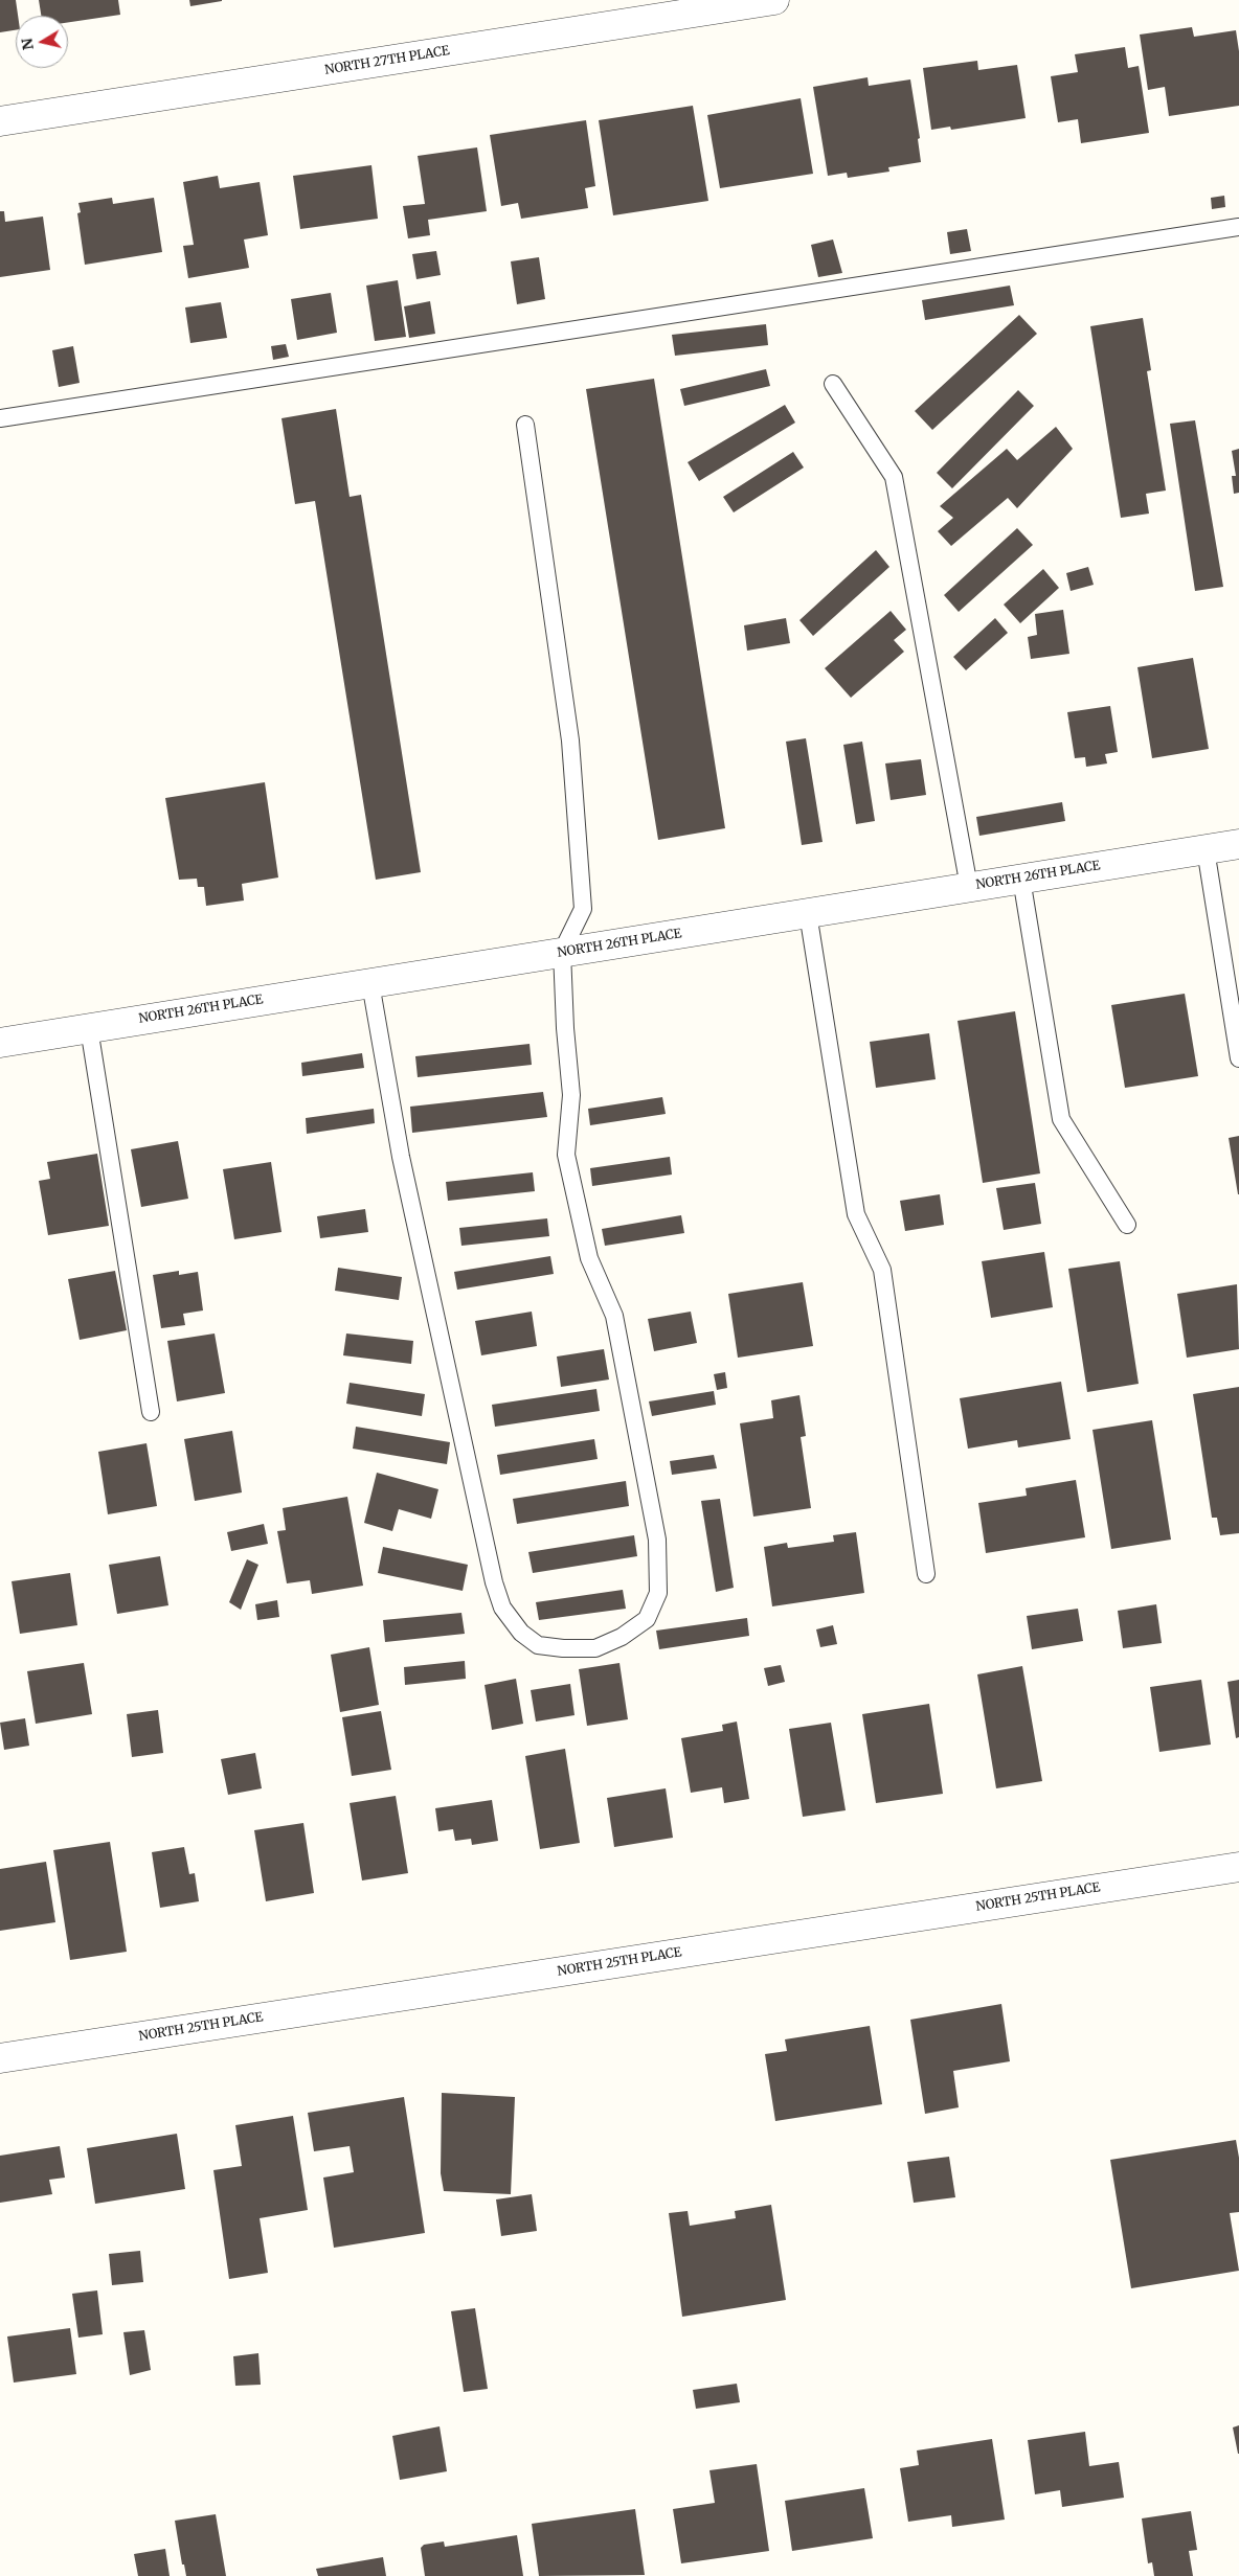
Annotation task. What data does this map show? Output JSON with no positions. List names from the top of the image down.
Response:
{
  "streets": {
    "street": ["NORTH 27TH PLACE", "NORTH 26TH PLACE", "NORTH 25TH PLACE"]
  },
  "north": "left"
}
